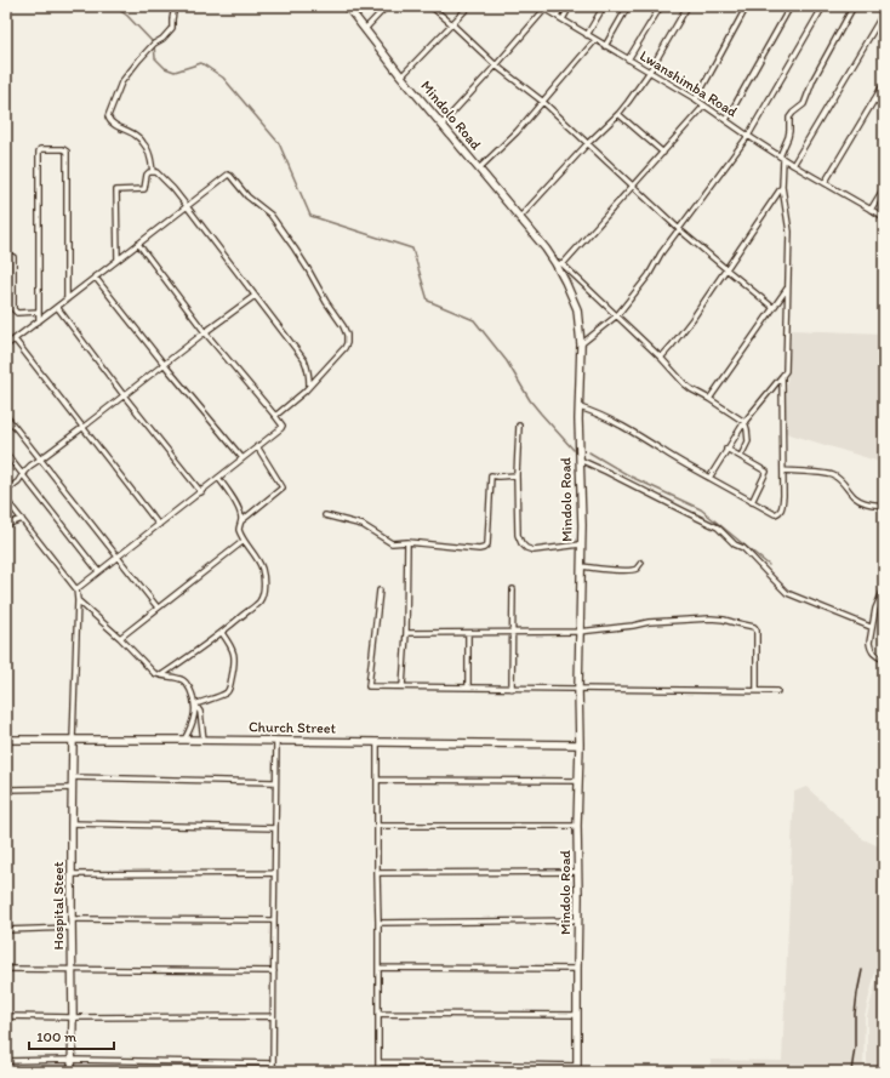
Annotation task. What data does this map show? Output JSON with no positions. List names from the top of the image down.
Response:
{
  "streets": {
    "street": [
      "Lwanshimba Road",
      "Mindolo Road",
      "Church Street",
      "Hospital Steet"
    ]
  },
  "crossings": [
    ["Mindolo Road", "Church Street"],
    ["Church Street", "Hospital Steet"]
  ],
  "scale_bar": "100 m"
}
